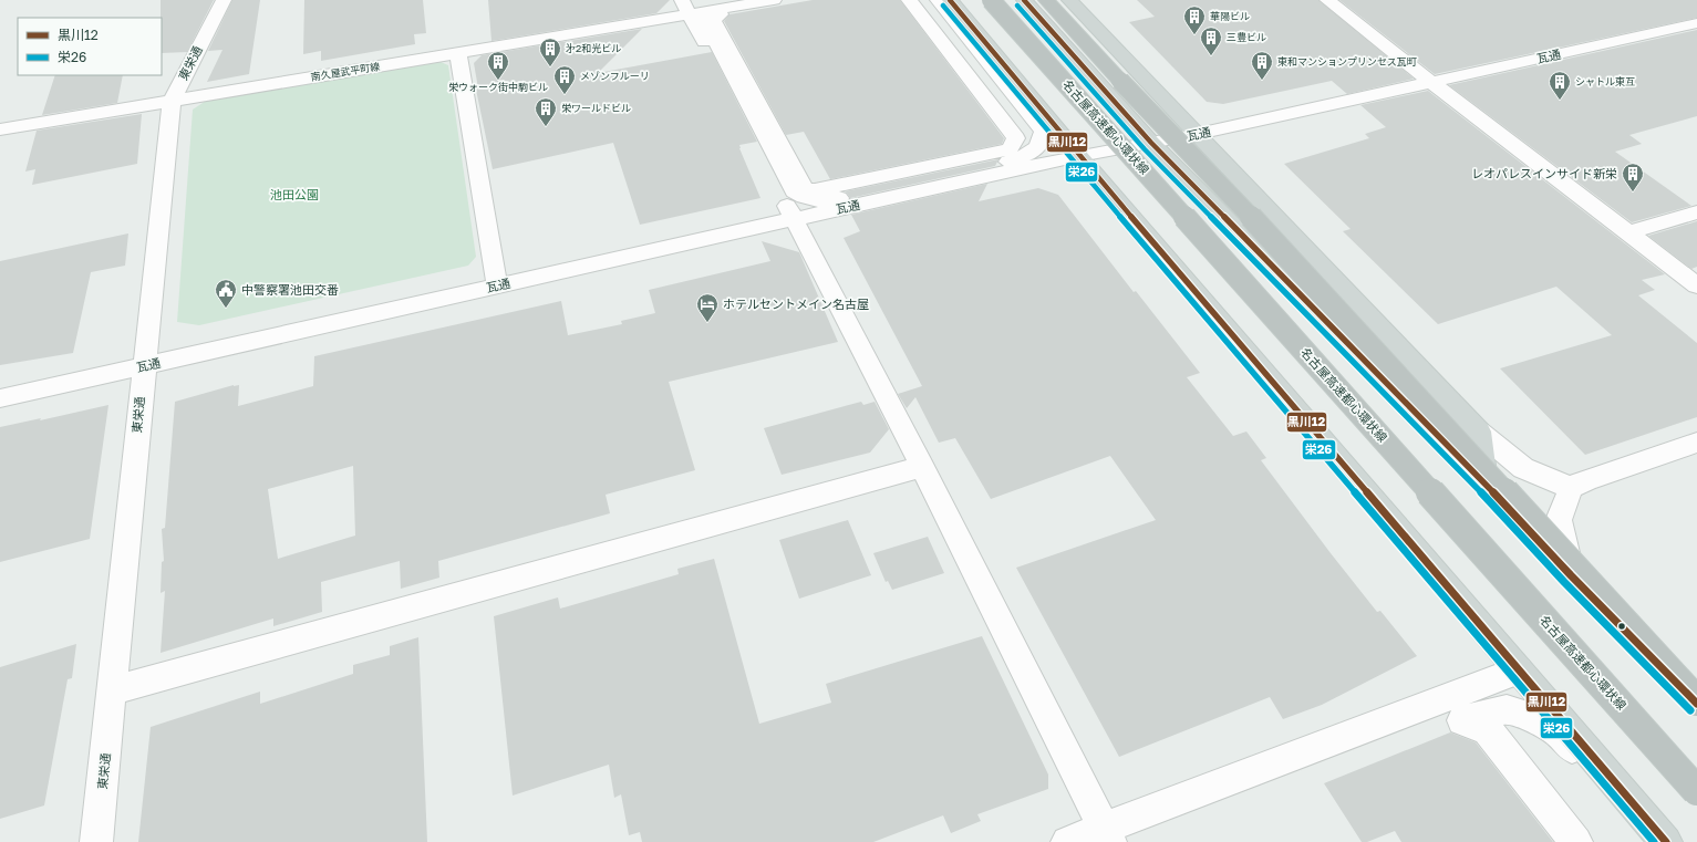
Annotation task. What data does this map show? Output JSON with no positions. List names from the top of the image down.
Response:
{
  "streets": {
    "highway": ["名古屋高速都心環状線"],
    "street": ["瓦通", "東栄通", "南久屋武平町線"]
  },
  "crossings": [
    ["瓦通", "東栄通"],
    ["東栄通", "南久屋武平町線"]
  ],
  "parks": ["池田公園"],
  "places": {
    "building": [
      "華陽ビル",
      "三豊ビル",
      "㐧2和光ビル",
      "栄ウォーク街中駒ビル",
      "東和マンションプリンセス瓦町",
      "メゾンフルーリ",
      "シャトル東互",
      "栄ワールドビル",
      "レオパレスインサイド新栄"
    ],
    "public building": ["中警察署池田交番"],
    "hotel": ["ホテルセントメイン名古屋"]
  },
  "lines": ["transit line 黒川12", "transit line 栄26"],
  "legend": ["黒川12", "栄26"]
}
